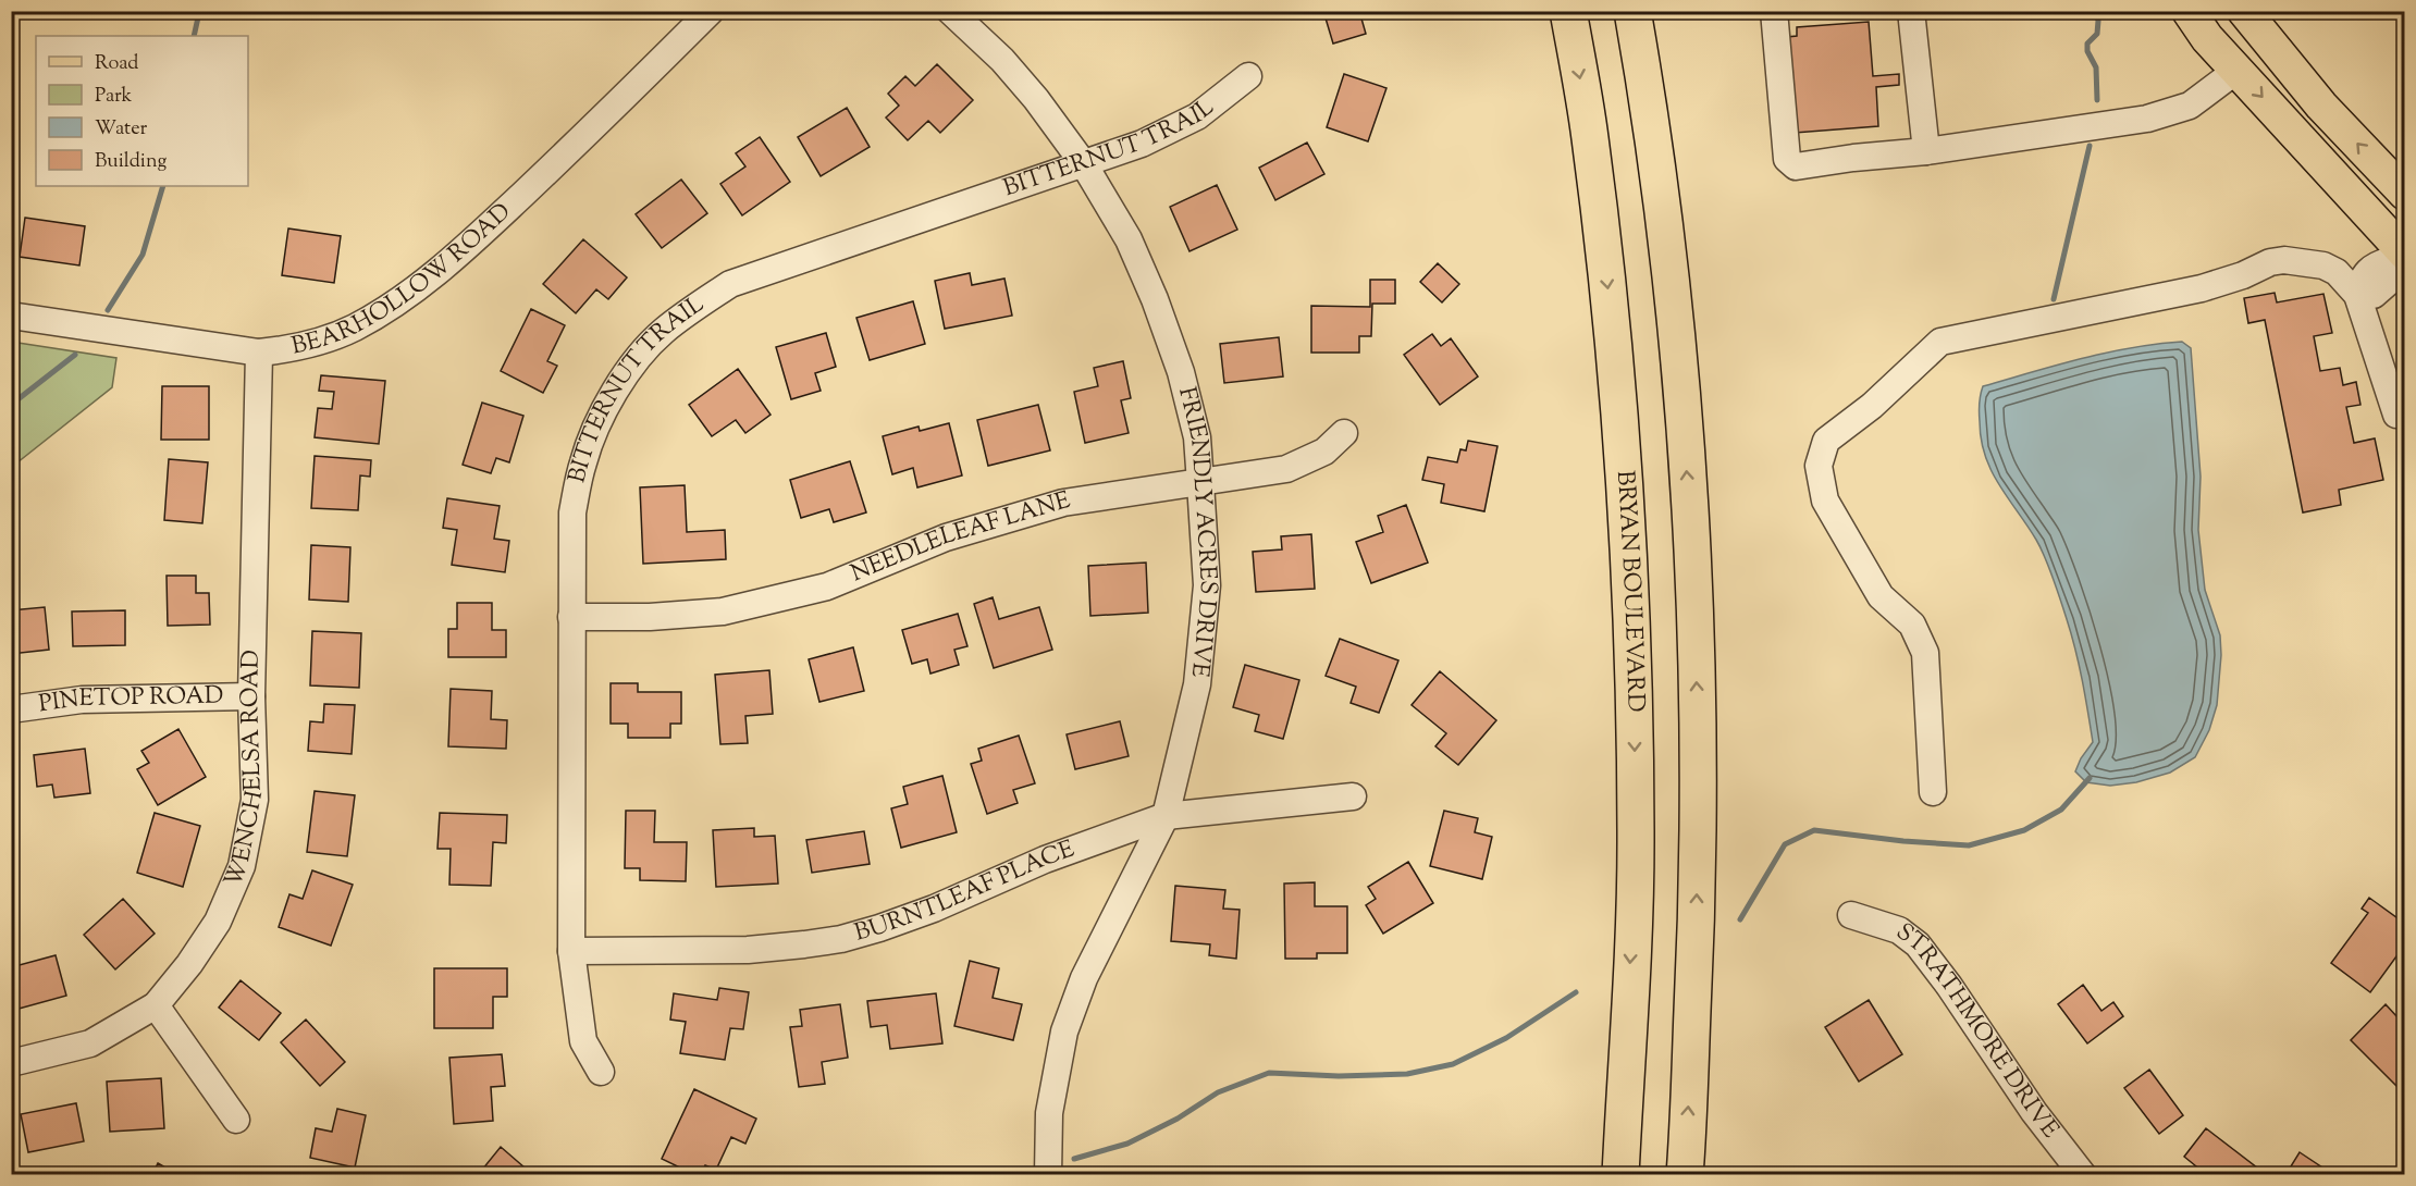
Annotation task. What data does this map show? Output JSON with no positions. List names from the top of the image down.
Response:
{
  "streets": {
    "highway": ["BRYAN BOULEVARD"],
    "street": [
      "BITTERNUT TRAIL",
      "BEARHOLLOW ROAD",
      "FRIENDLY ACRES DRIVE",
      "NEEDLELEAF LANE",
      "PINETOP ROAD",
      "WENCHELSA ROAD",
      "BURNTLEAF PLACE",
      "STRATHMORE DRIVE"
    ]
  },
  "crossings": [
    ["BITTERNUT TRAIL", "FRIENDLY ACRES DRIVE"],
    ["BITTERNUT TRAIL", "NEEDLELEAF LANE"],
    ["BITTERNUT TRAIL", "BURNTLEAF PLACE"],
    ["BEARHOLLOW ROAD", "WENCHELSA ROAD"],
    ["FRIENDLY ACRES DRIVE", "NEEDLELEAF LANE"],
    ["FRIENDLY ACRES DRIVE", "BURNTLEAF PLACE"],
    ["PINETOP ROAD", "WENCHELSA ROAD"]
  ],
  "legend": [
    "Road",
    "Park",
    "Water",
    "Building"
  ]
}
